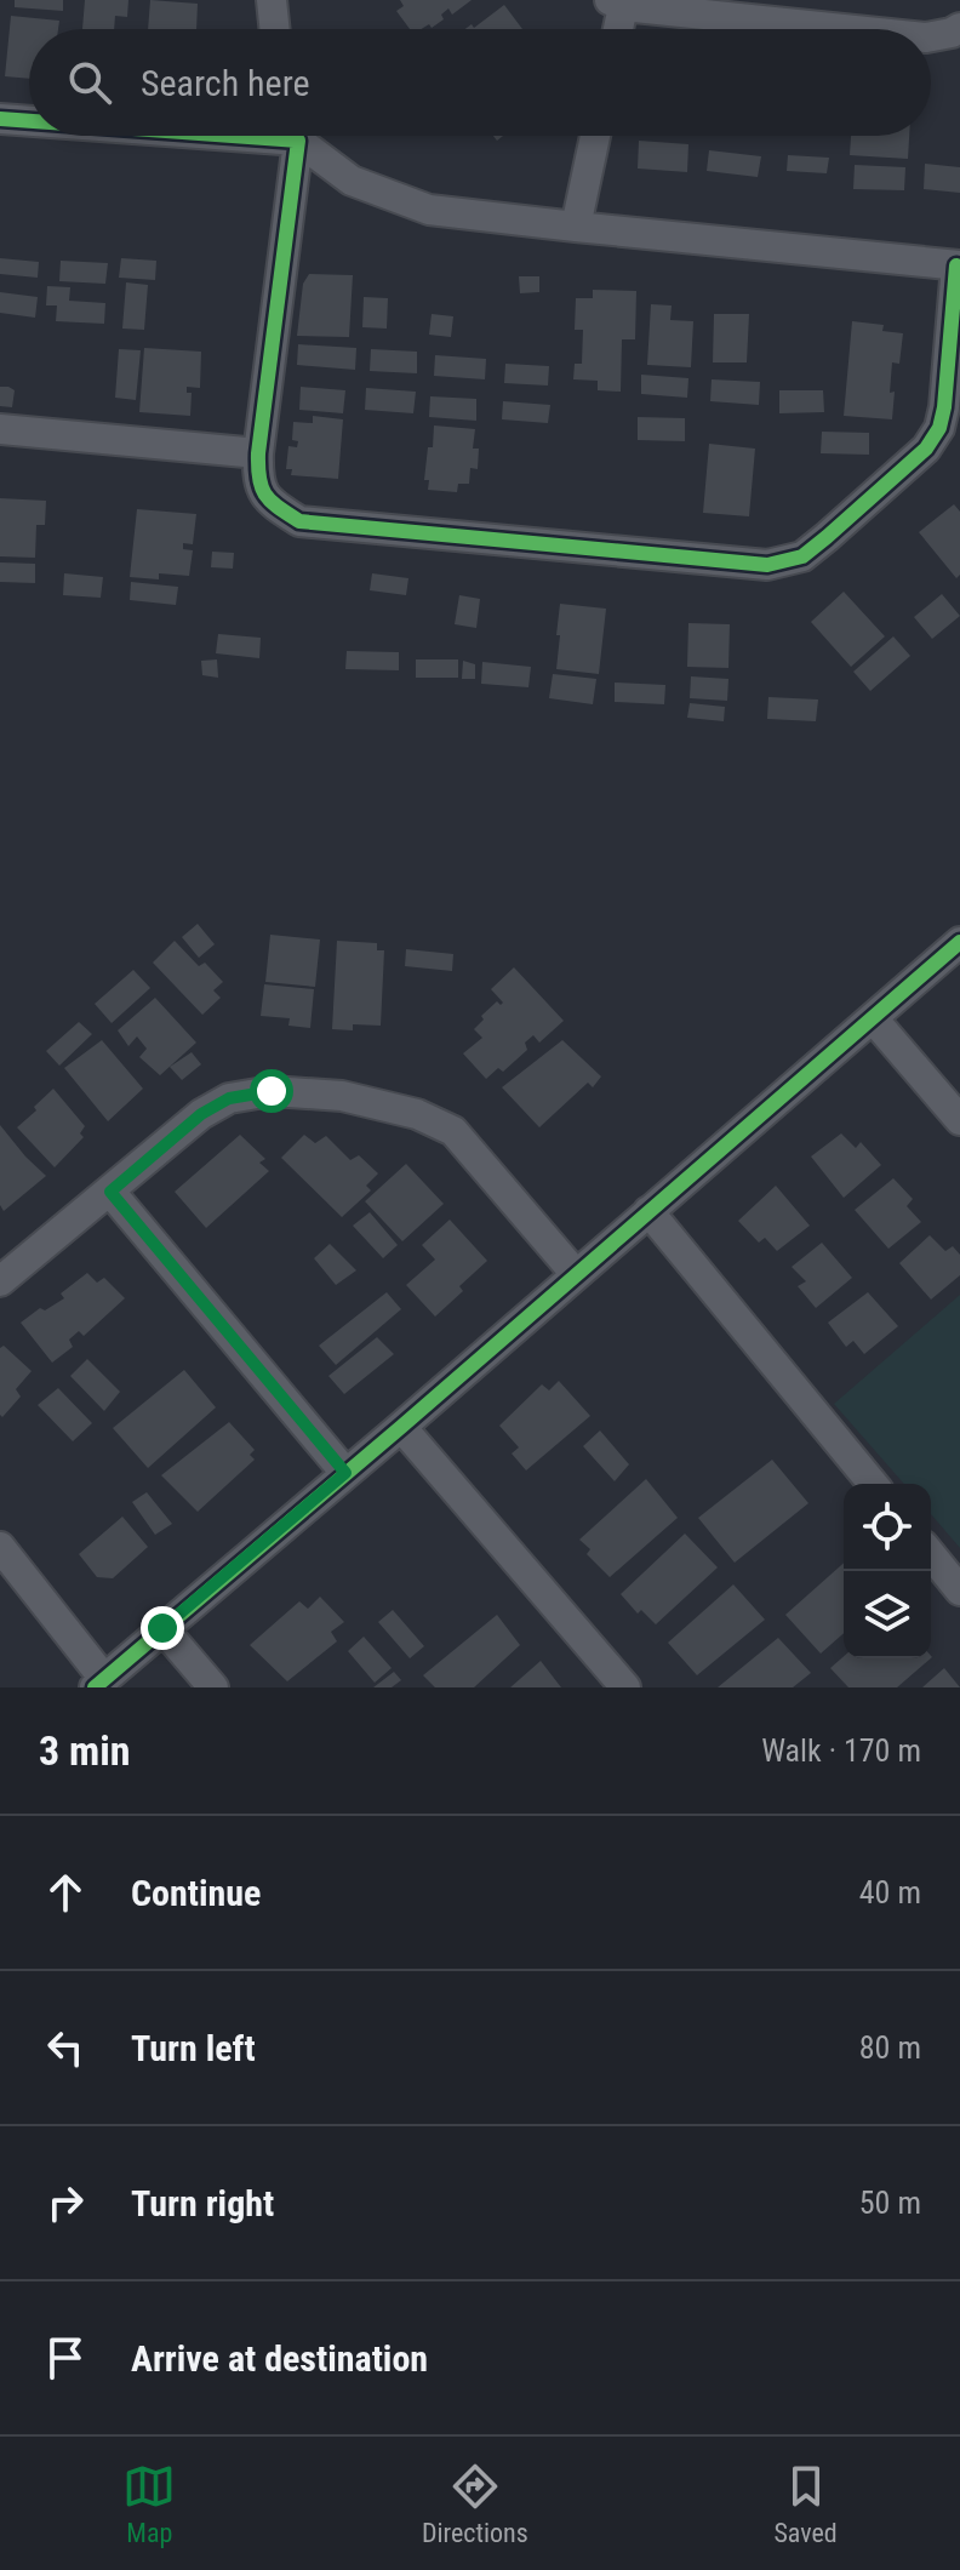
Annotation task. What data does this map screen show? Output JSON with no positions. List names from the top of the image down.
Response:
{
  "page": {
    "search": "Search here",
    "heading": ["3 min", "Walk · 170 m"],
    "list": [
      ["Continue", "40 m"],
      ["Turn left", "80 m"],
      ["Turn right", "50 m"],
      "Arrive at destination"
    ],
    "nav": ["Map", "Directions", "Saved"]
  }
}
